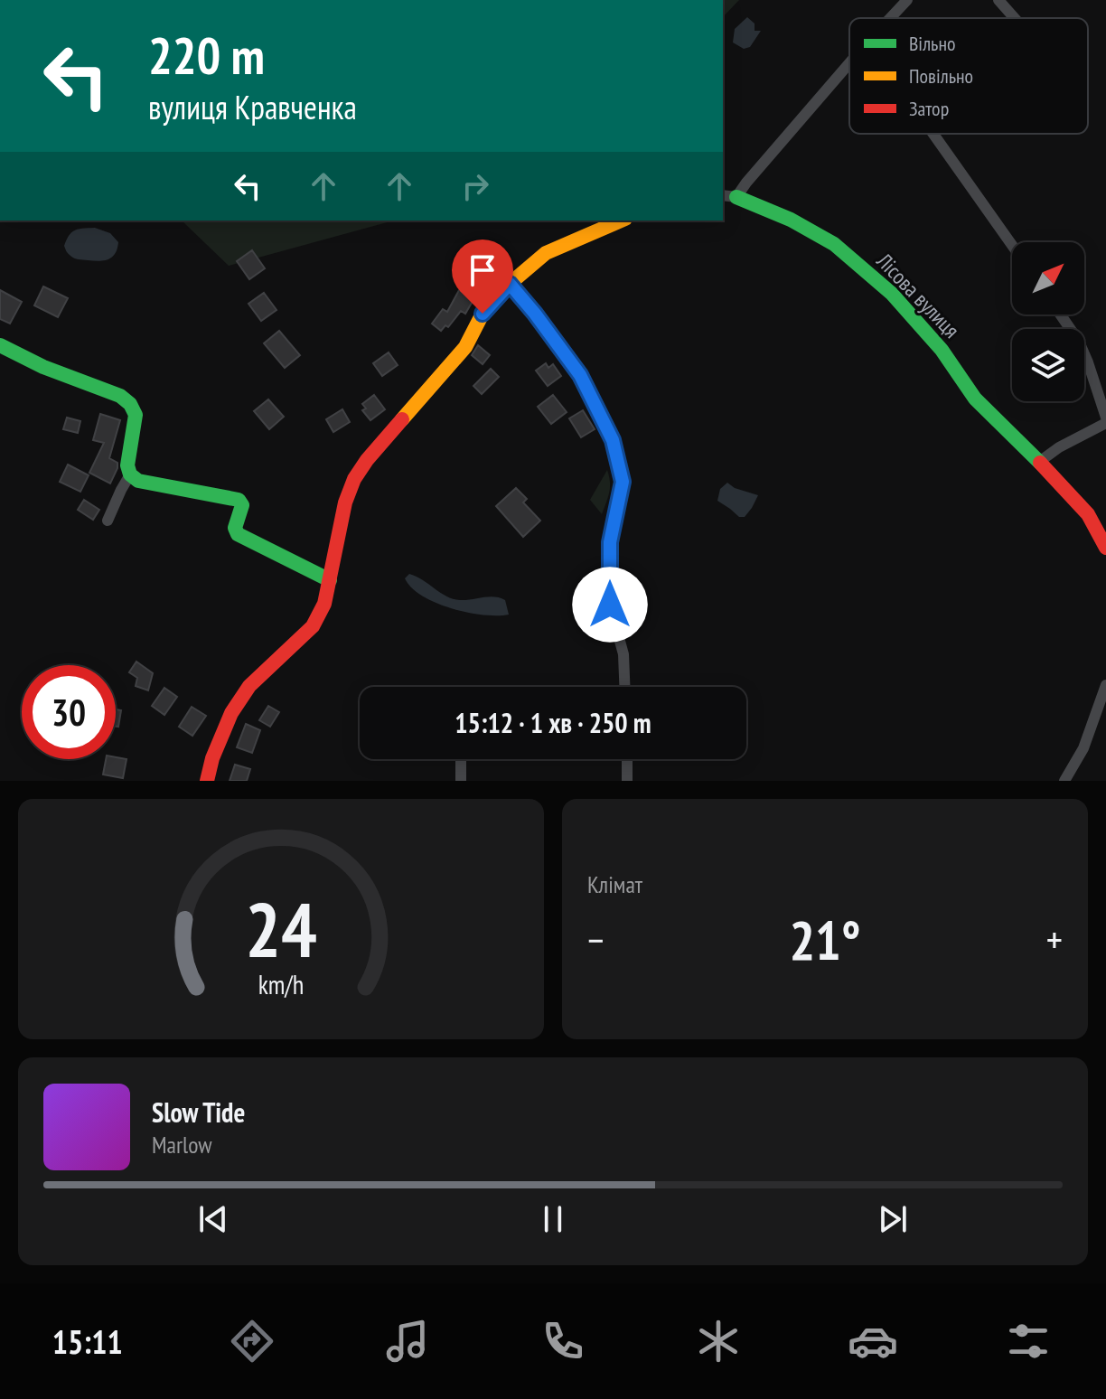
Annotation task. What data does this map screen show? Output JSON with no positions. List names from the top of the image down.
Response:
{
  "streets": {
    "street": ["Лісова вулиця"]
  },
  "legend": ["Вільно", "Повільно", "Затор"],
  "north": "top right",
  "page": {
    "turn": ["220 m", "вулиця Кравченка"],
    "limit": "30",
    "trip": "15:12 · 1 хв · 250 m",
    "tile": "Клімат",
    "heat": ["−", "21°", "+"],
    "song": ["Slow Tide", "Marlow"],
    "tabs": "15:11",
    "gauge": ["24", "km/h"]
  }
}
